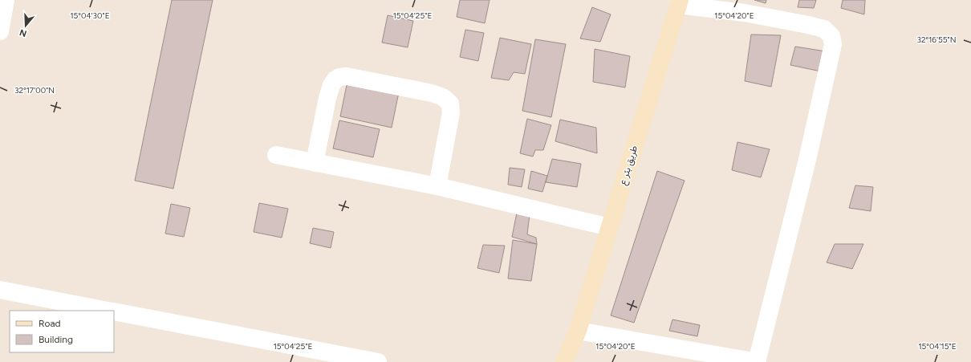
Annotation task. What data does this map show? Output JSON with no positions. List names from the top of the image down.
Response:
{
  "streets": {
    "street": ["طريق بئر ع"]
  },
  "legend": ["Road", "Building"],
  "north": "bottom",
  "coordinates": [
    "15°04'30\"E",
    "15°04'20\"E",
    "15°04'25\"E",
    "32°16'55\"N",
    "32°17'00\"N",
    "15°04'15\"E"
  ]
}
